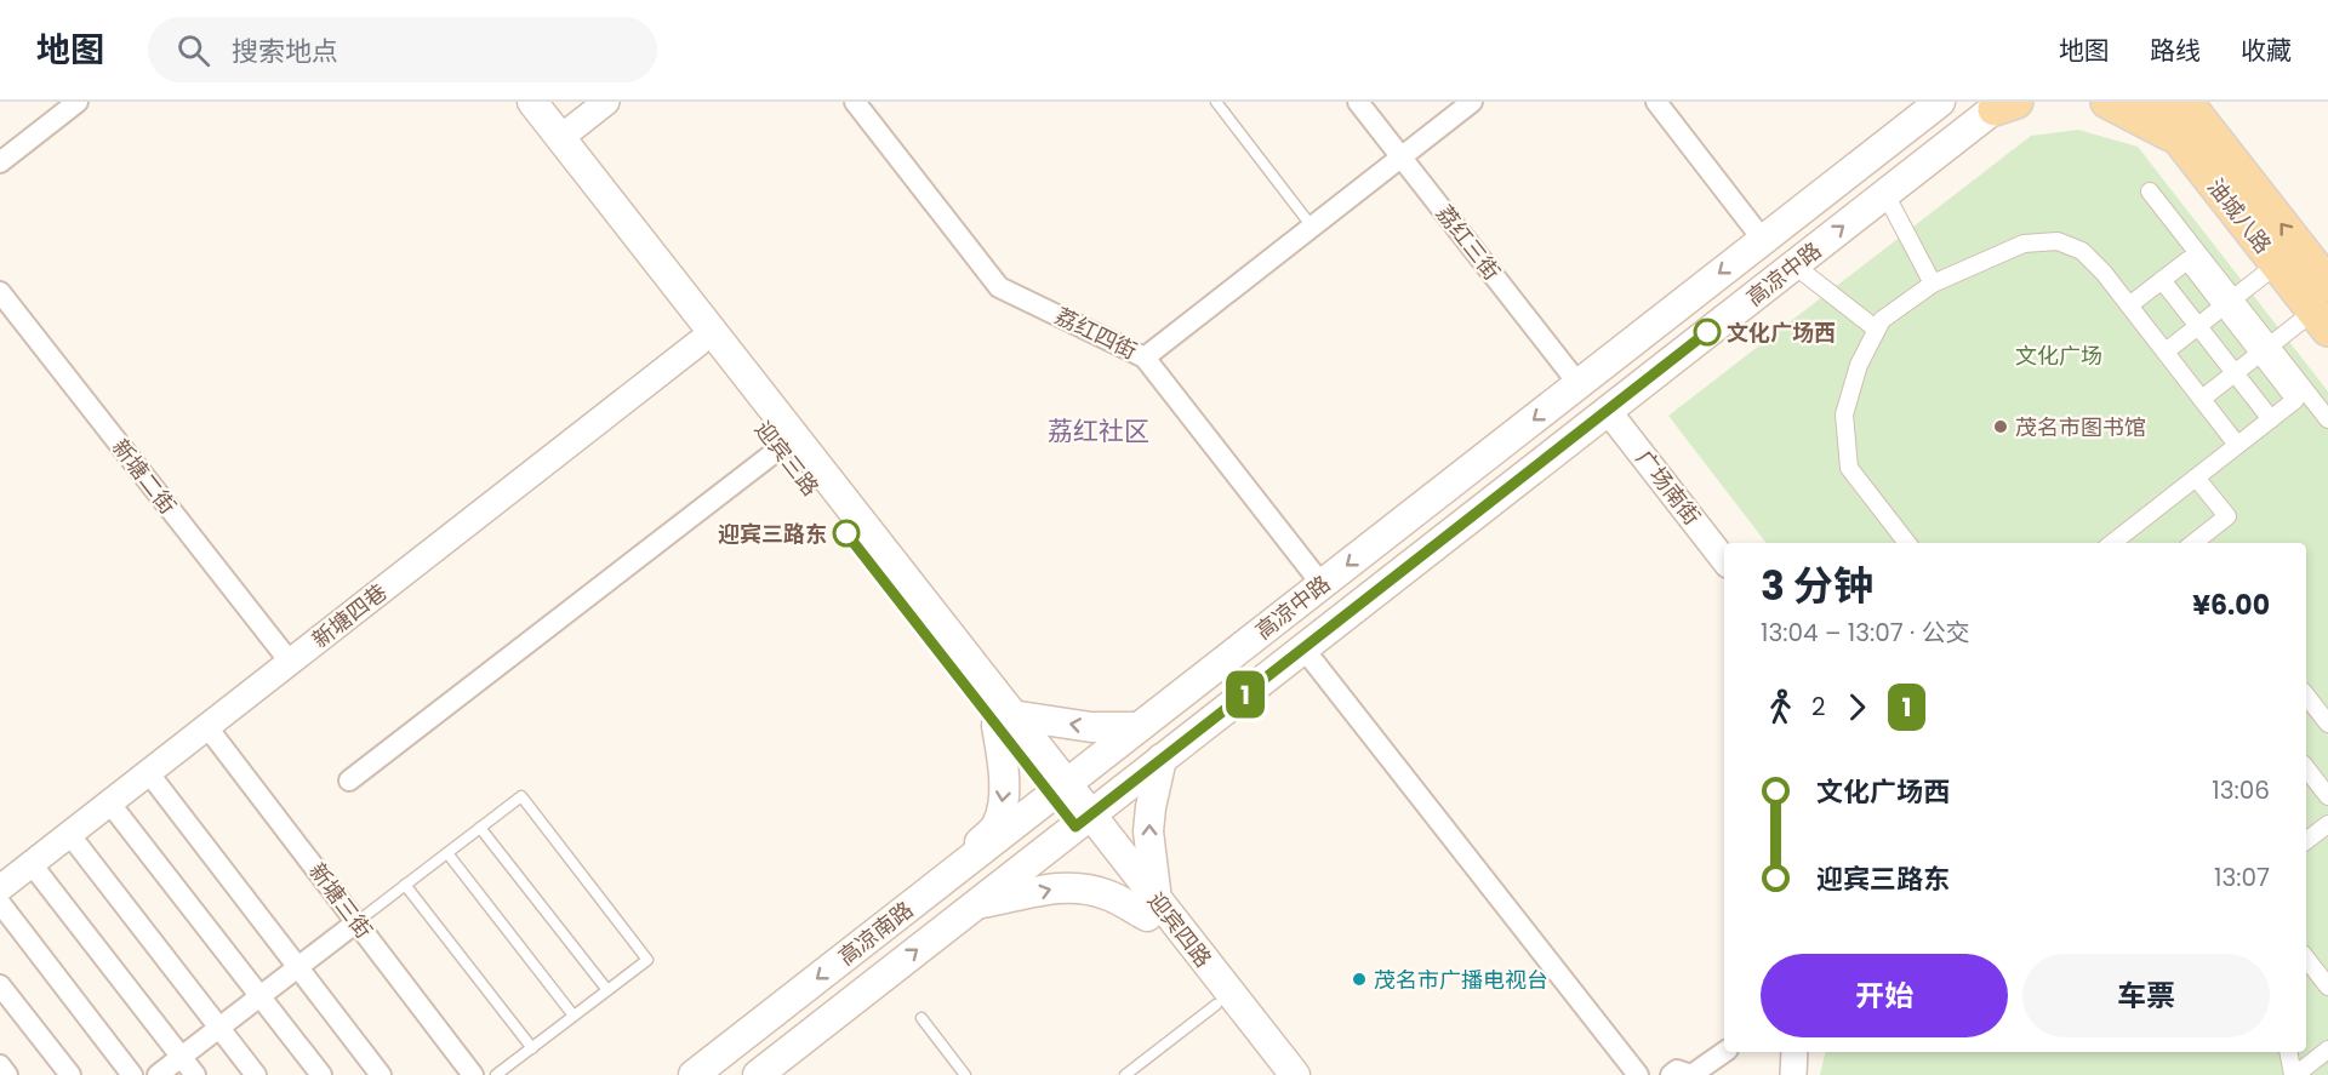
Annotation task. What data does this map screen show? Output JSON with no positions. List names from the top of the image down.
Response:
{
  "streets": {
    "main road": [
      "油城八路",
      "高凉中路",
      "迎宾三路",
      "迎宾四路",
      "高凉南路"
    ],
    "street": [
      "荔红三街",
      "荔红四街",
      "新塘二街",
      "广场南街",
      "新塘四巷",
      "新塘三街"
    ]
  },
  "crossings": [
    ["荔红三街", "高凉中路"],
    ["高凉中路", "荔红四街"],
    ["高凉中路", "迎宾三路"],
    ["高凉中路", "广场南街"],
    ["高凉中路", "迎宾四路"],
    ["高凉中路", "高凉南路"],
    ["迎宾三路", "新塘四巷"],
    ["迎宾三路", "迎宾四路"],
    ["迎宾三路", "高凉南路"],
    ["新塘二街", "新塘四巷"],
    ["新塘四巷", "新塘三街"],
    ["迎宾四路", "高凉南路"]
  ],
  "districts": ["荔红社区"],
  "parks": ["文化广场"],
  "places": [
    "文化广场西",
    "茂名市图书馆",
    "迎宾三路东",
    "茂名市广播电视台"
  ],
  "lines": ["bus line 1"],
  "page": {
    "header": "地图",
    "search": "搜索地点",
    "nav": ["地图", "路线", "收藏"],
    "on_map": "1",
    "heading": ["3 分钟", "13:04 – 13:07 · 公交", "¥6.00"],
    "legs": ["2", "1"],
    "list": [
      {
        "name": "文化广场西",
        "value": "13:06"
      },
      {
        "name": "迎宾三路东",
        "value": "13:07"
      }
    ],
    "buttons": ["开始", "车票"]
  }
}
